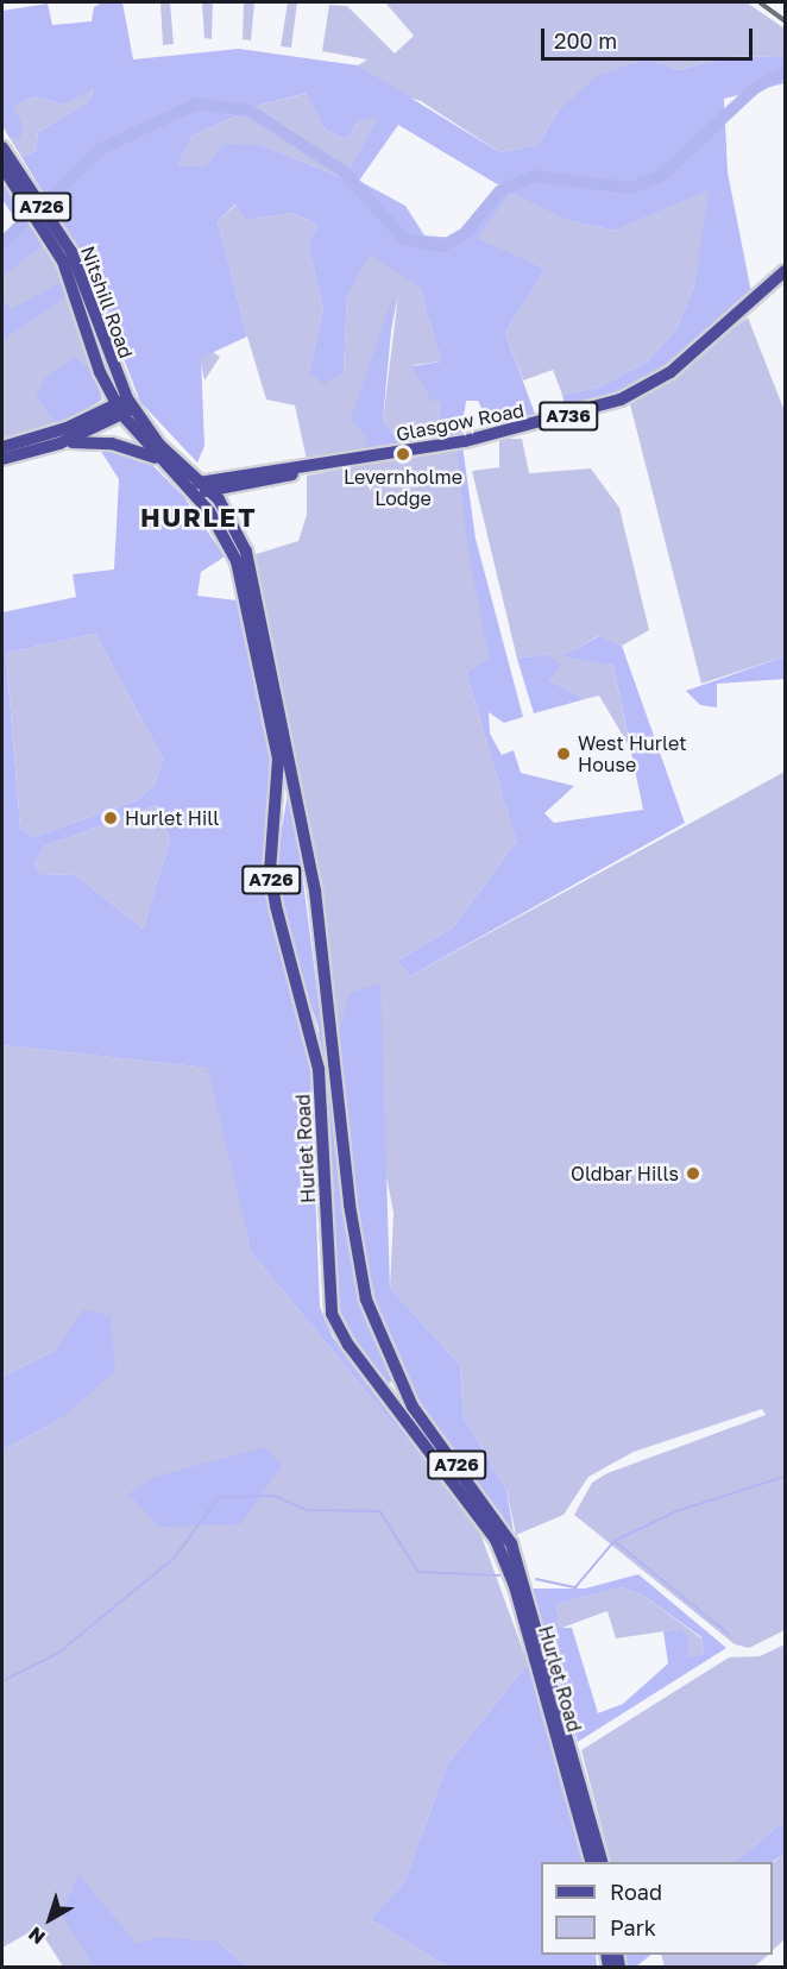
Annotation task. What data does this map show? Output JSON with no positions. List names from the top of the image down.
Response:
{
  "streets": {
    "main road": [
      "A726",
      "Nitshill Road",
      "A736",
      "Glasgow Road",
      "Hurlet Road"
    ]
  },
  "crossings": [
    ["Nitshill Road", "Hurlet Road"],
    ["Glasgow Road", "Hurlet Road"]
  ],
  "districts": ["HURLET"],
  "places": [
    "Levernholme Lodge",
    "West Hurlet House",
    "Hurlet Hill",
    "Oldbar Hills"
  ],
  "legend": ["Road", "Park"],
  "scale_bar": "200 m",
  "north": "bottom left"
}
